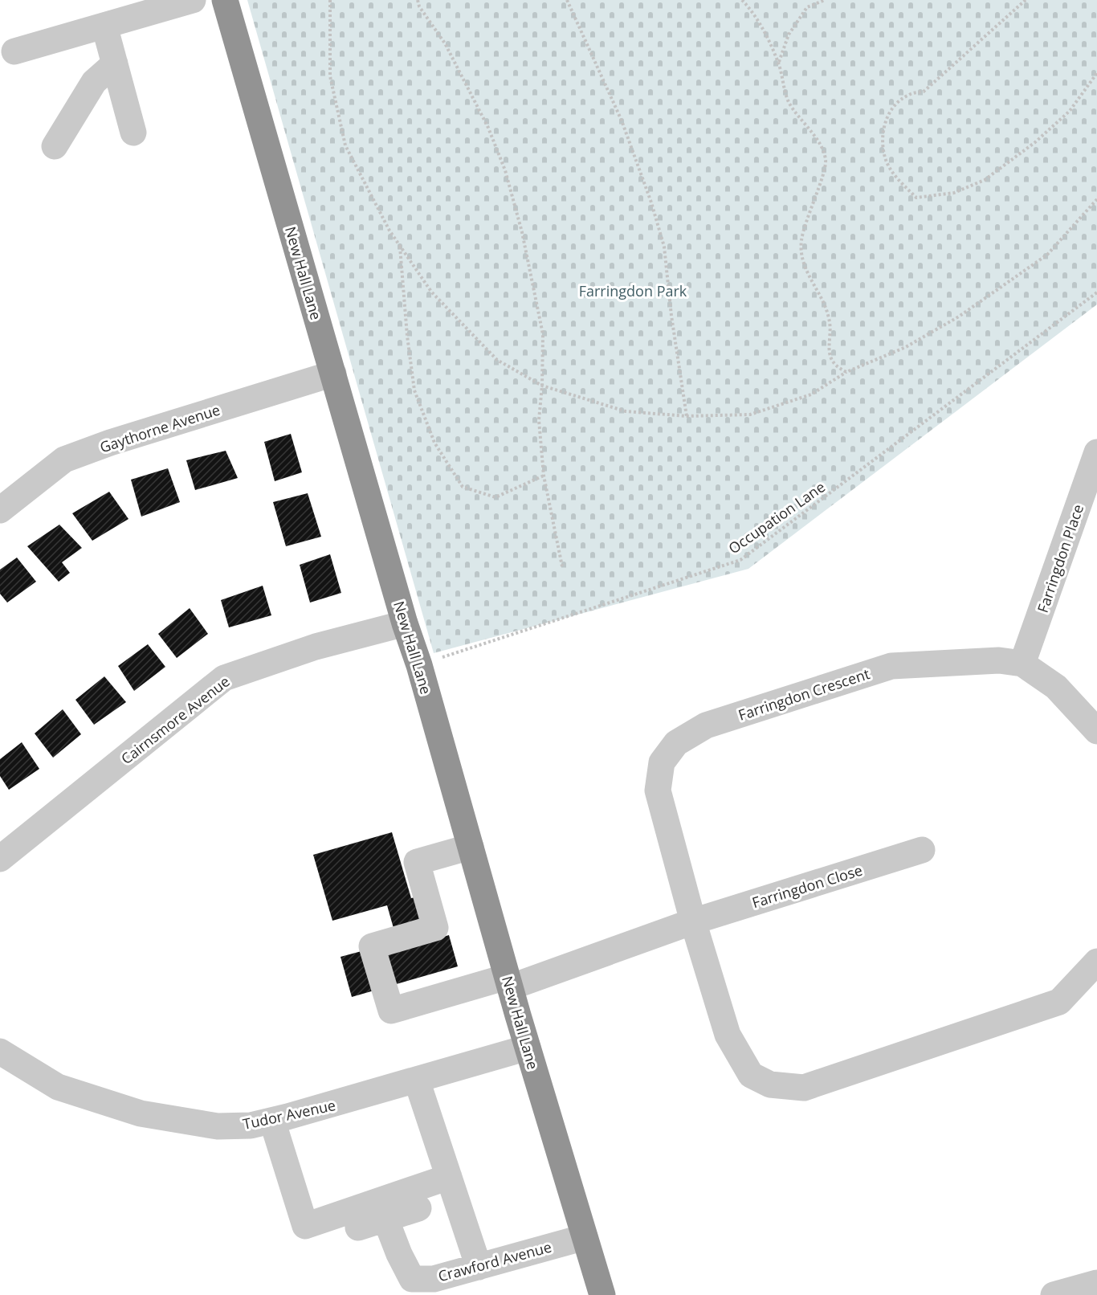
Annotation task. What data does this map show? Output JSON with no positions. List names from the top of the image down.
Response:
{
  "streets": {
    "highway": ["New Hall Lane"],
    "street": [
      "Gaythorne Avenue",
      "Farringdon Place",
      "Farringdon Crescent",
      "Cairnsmore Avenue",
      "Farringdon Close",
      "Tudor Avenue",
      "Crawford Avenue"
    ],
    "path": ["Occupation Lane"]
  },
  "crossings": [
    ["New Hall Lane", "Gaythorne Avenue"],
    ["New Hall Lane", "Occupation Lane"],
    ["New Hall Lane", "Cairnsmore Avenue"],
    ["New Hall Lane", "Tudor Avenue"],
    ["New Hall Lane", "Crawford Avenue"],
    ["Farringdon Place", "Farringdon Crescent"],
    ["Farringdon Crescent", "Farringdon Close"]
  ],
  "parks": ["Farringdon Park"]
}
